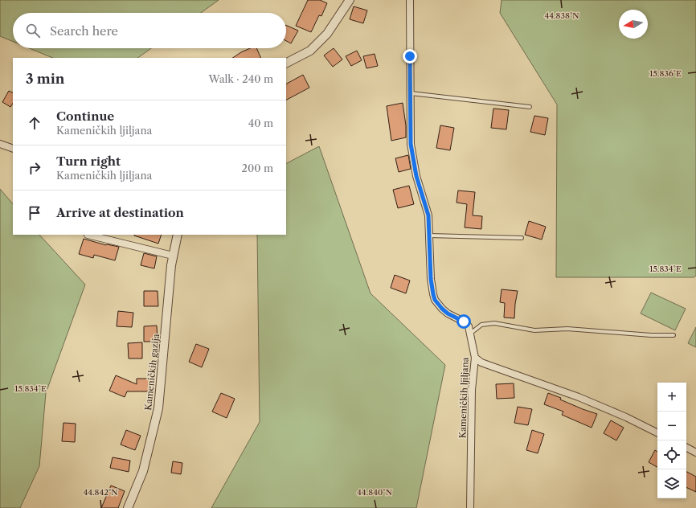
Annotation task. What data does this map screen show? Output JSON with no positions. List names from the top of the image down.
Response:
{
  "streets": {
    "street": ["Kameničkih gazija", "Kameničkih ljiljana"]
  },
  "north": "left",
  "page": {
    "search": "Search here",
    "heading": ["3 min", "Walk · 240 m"],
    "list": [
      ["Continue", "Kameničkih ljiljana", "40 m"],
      ["Turn right", "Kameničkih ljiljana", "200 m"],
      "Arrive at destination"
    ],
    "map_buttons": ["+", "−"]
  },
  "coordinates": [
    "44.838°N",
    "15.836°E",
    "15.834°E",
    "44.842°N",
    "44.840°N"
  ]
}
